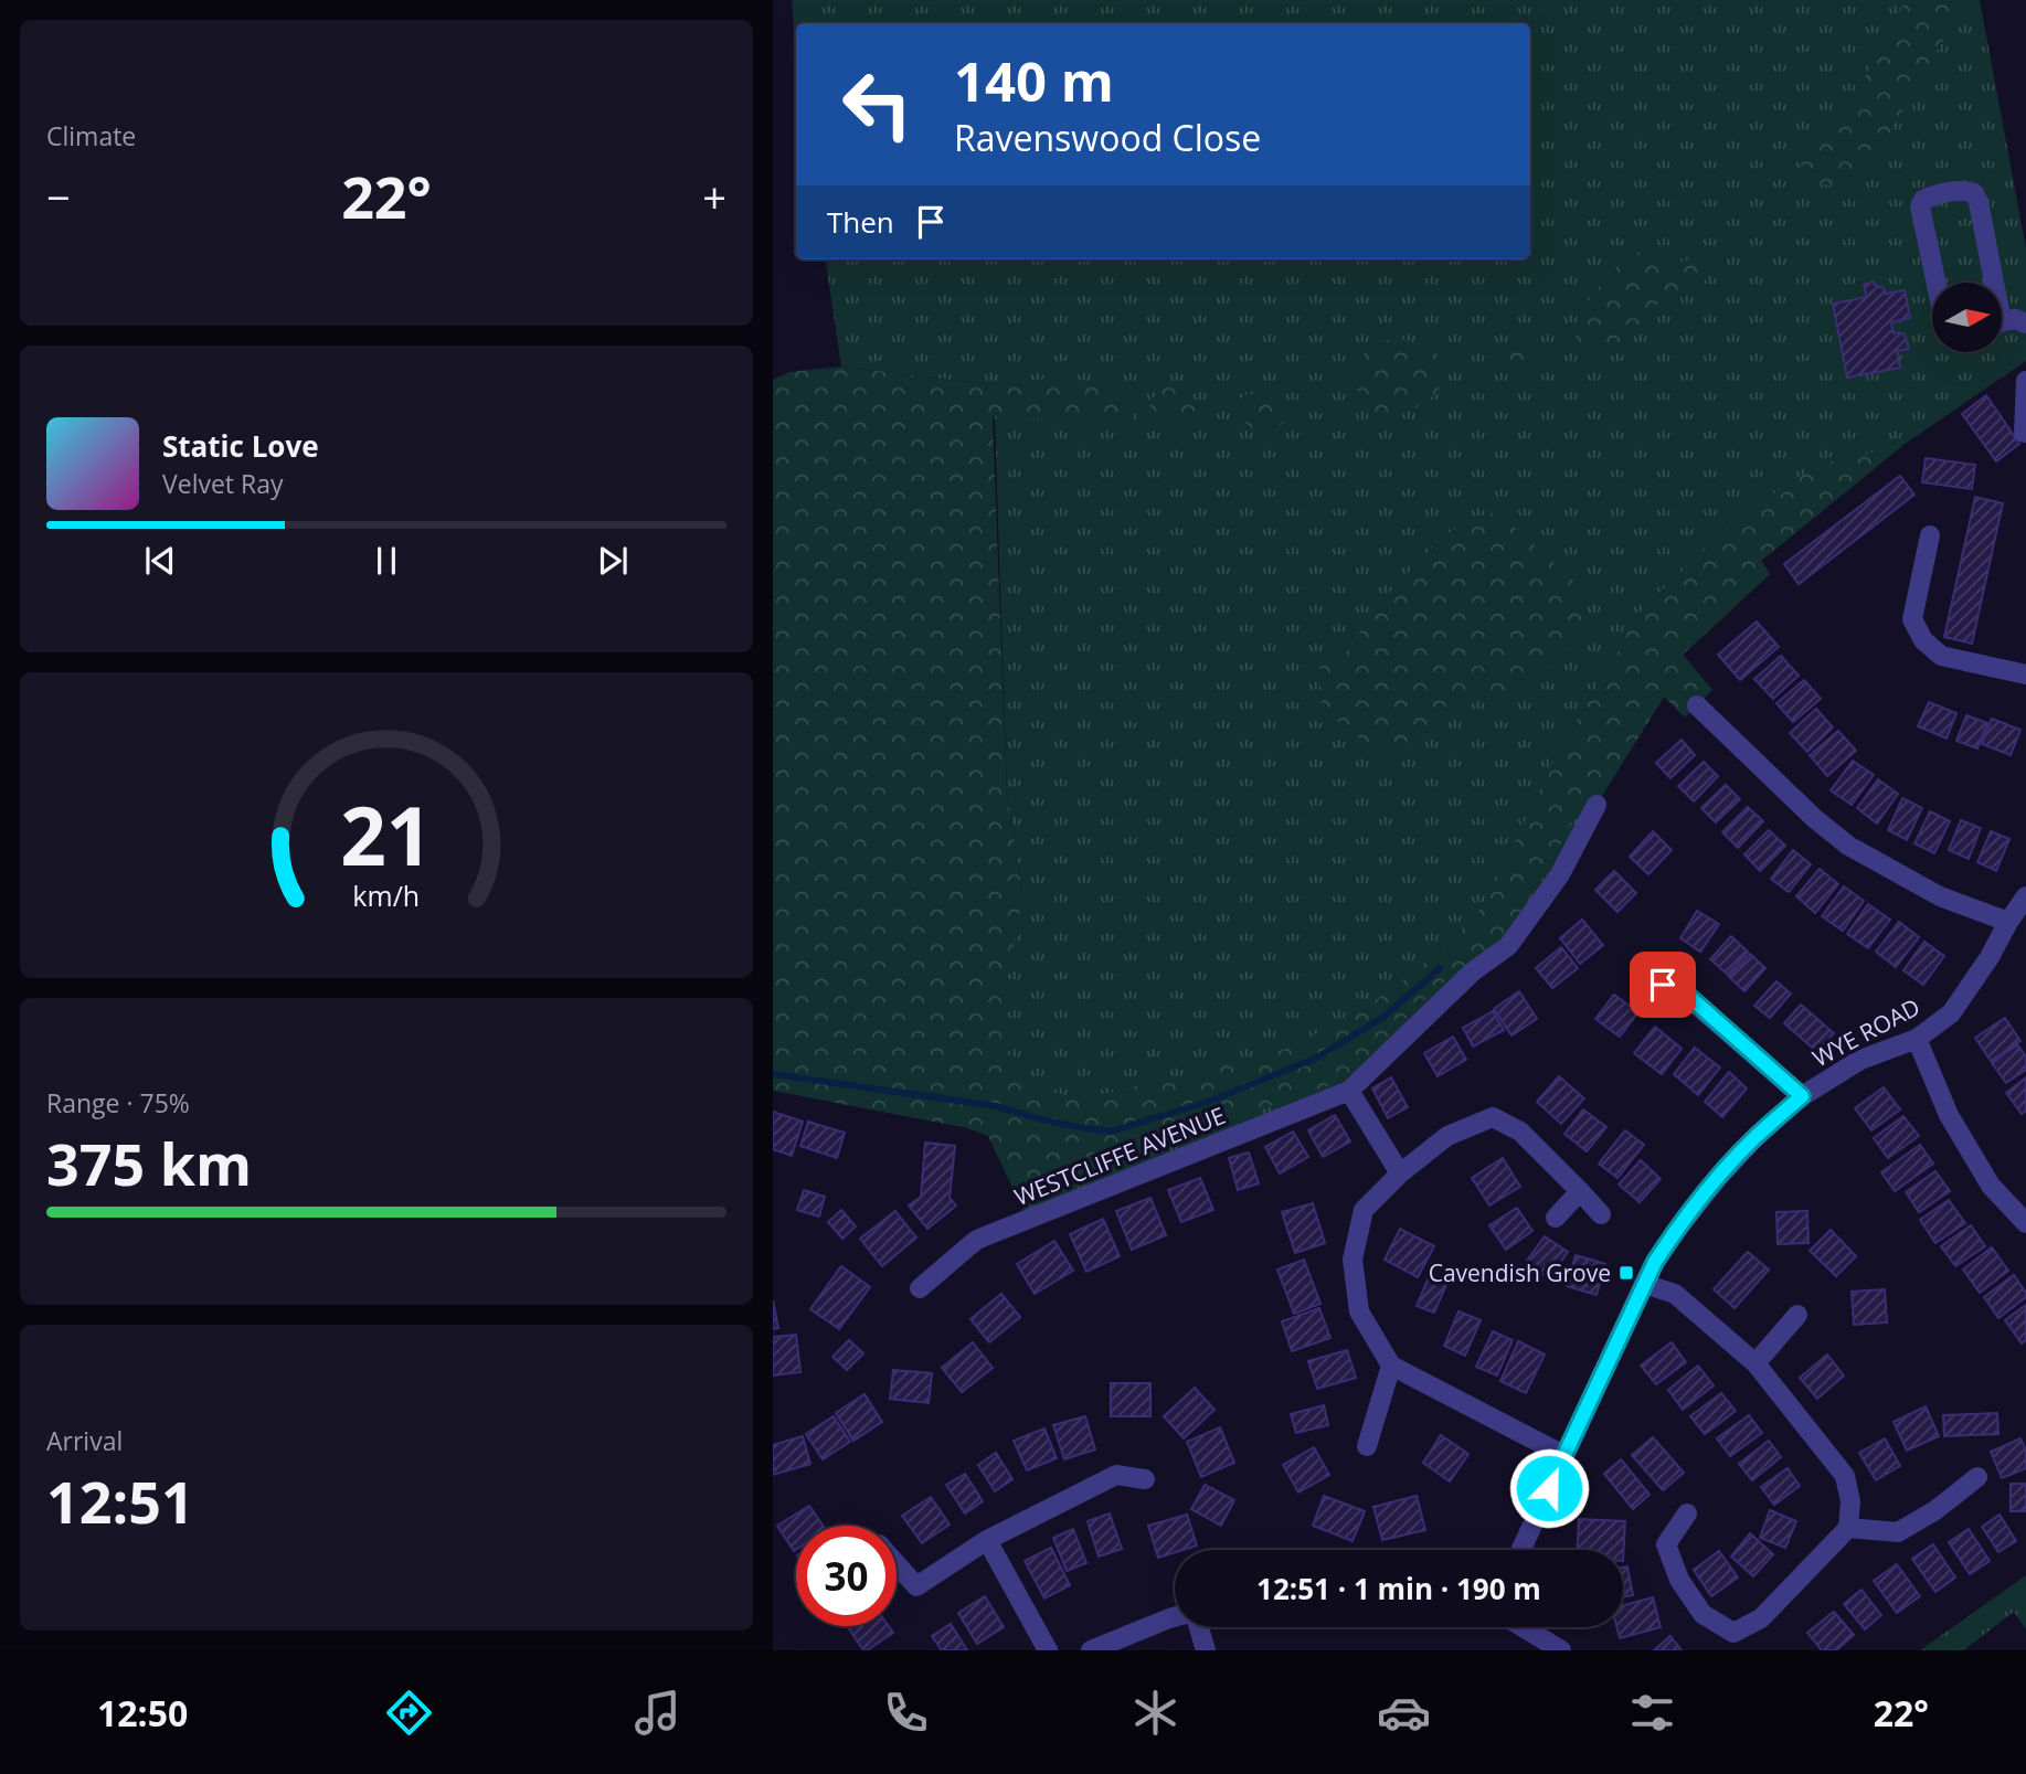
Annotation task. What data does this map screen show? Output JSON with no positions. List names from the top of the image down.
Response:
{
  "streets": {
    "street": ["WYE ROAD", "WESTCLIFFE AVENUE"]
  },
  "places": {
    "transit": ["Cavendish Grove"]
  },
  "north": "right",
  "page": {
    "tile": [
      "Climate",
      ["Range · 75%", "375 km"],
      ["Arrival", "12:51"]
    ],
    "turn": ["140 m", "Ravenswood Close"],
    "heat": ["−", "22°", "+"],
    "then": "Then",
    "song": ["Static Love", "Velvet Ray"],
    "limit": "30",
    "trip": "12:51 · 1 min · 190 m",
    "tabs": ["12:50", "22°"],
    "gauge": ["21", "km/h"]
  }
}
